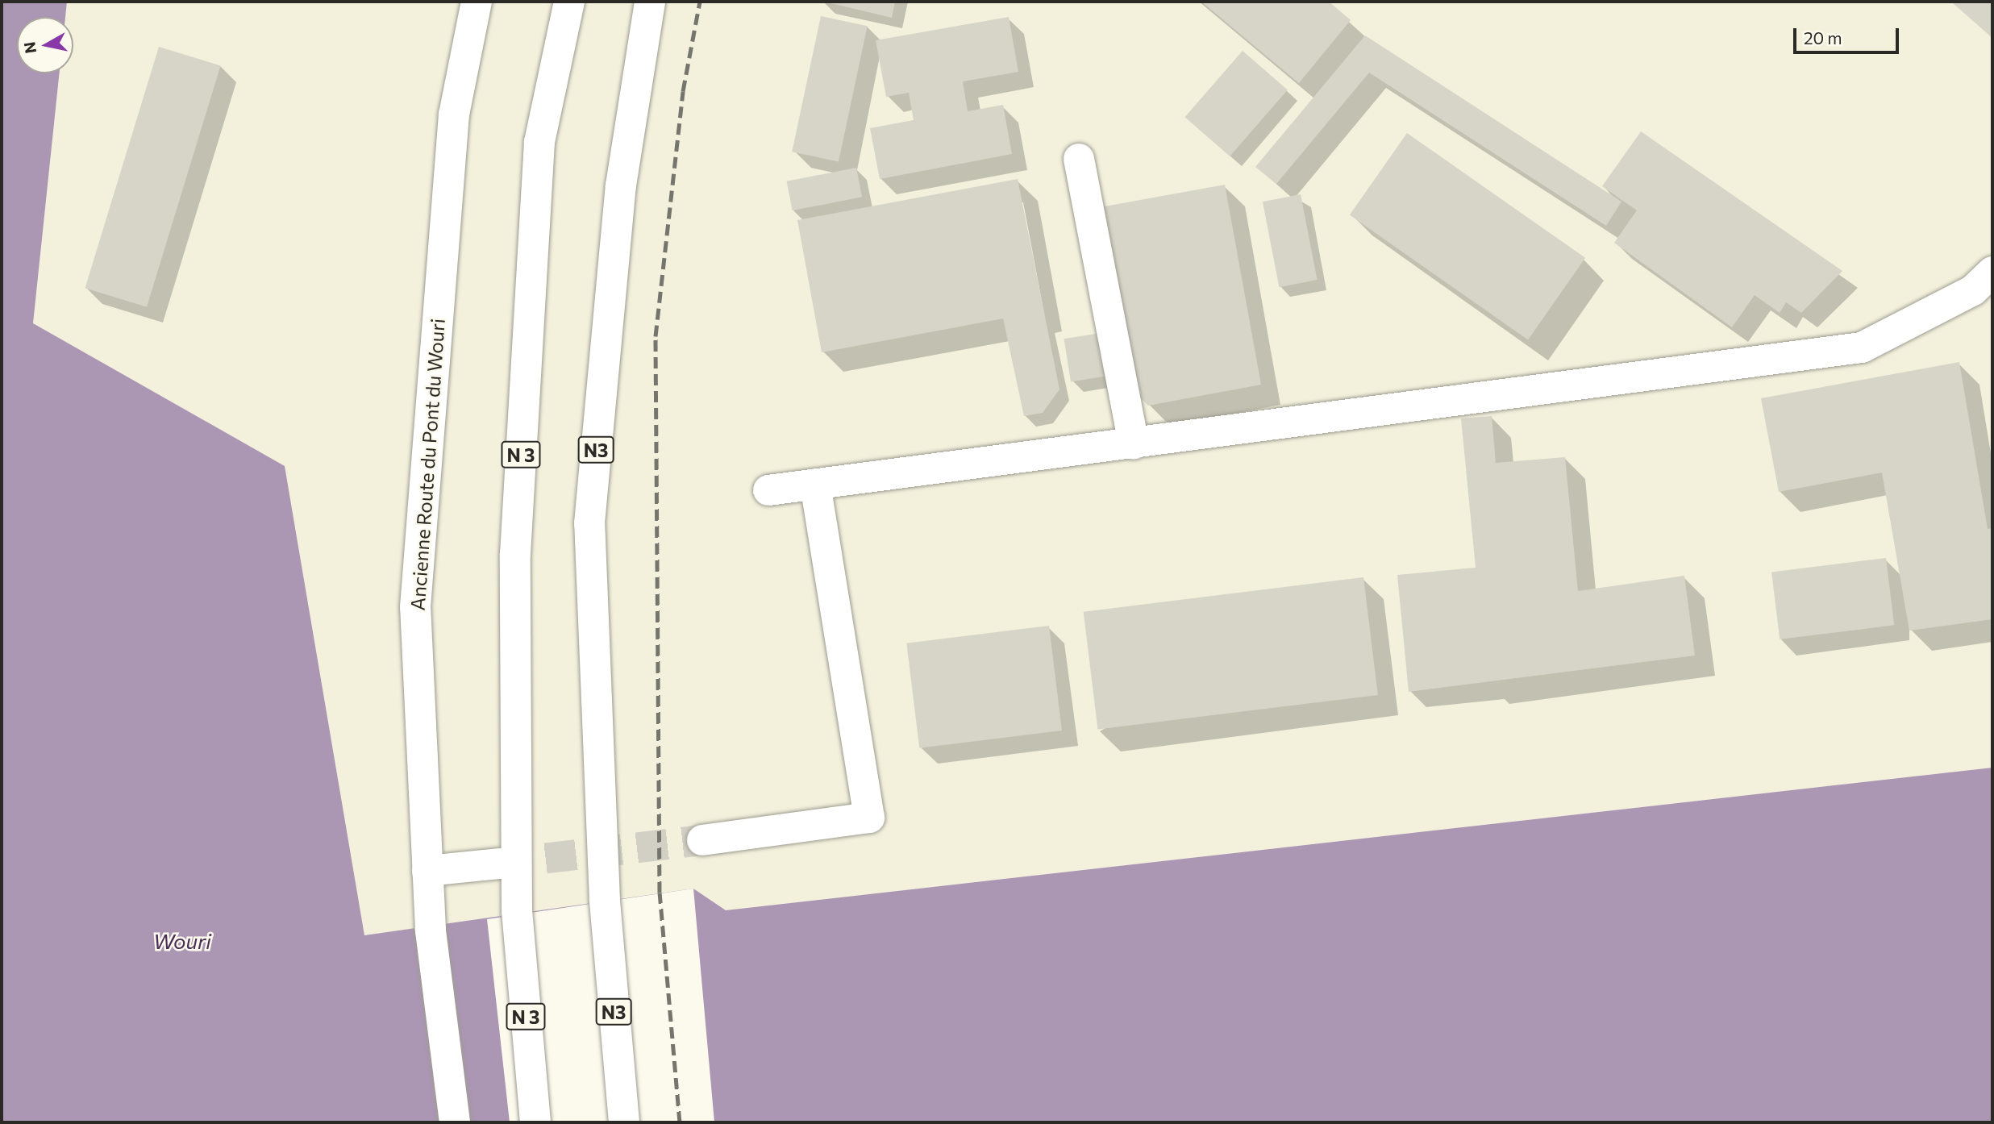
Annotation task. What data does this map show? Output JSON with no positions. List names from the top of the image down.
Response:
{
  "streets": {
    "main road": ["N3", "N 3", "Ancienne Route du Pont du Wouri"]
  },
  "water": ["Wouri"],
  "scale_bar": "20 m",
  "north": "left"
}
